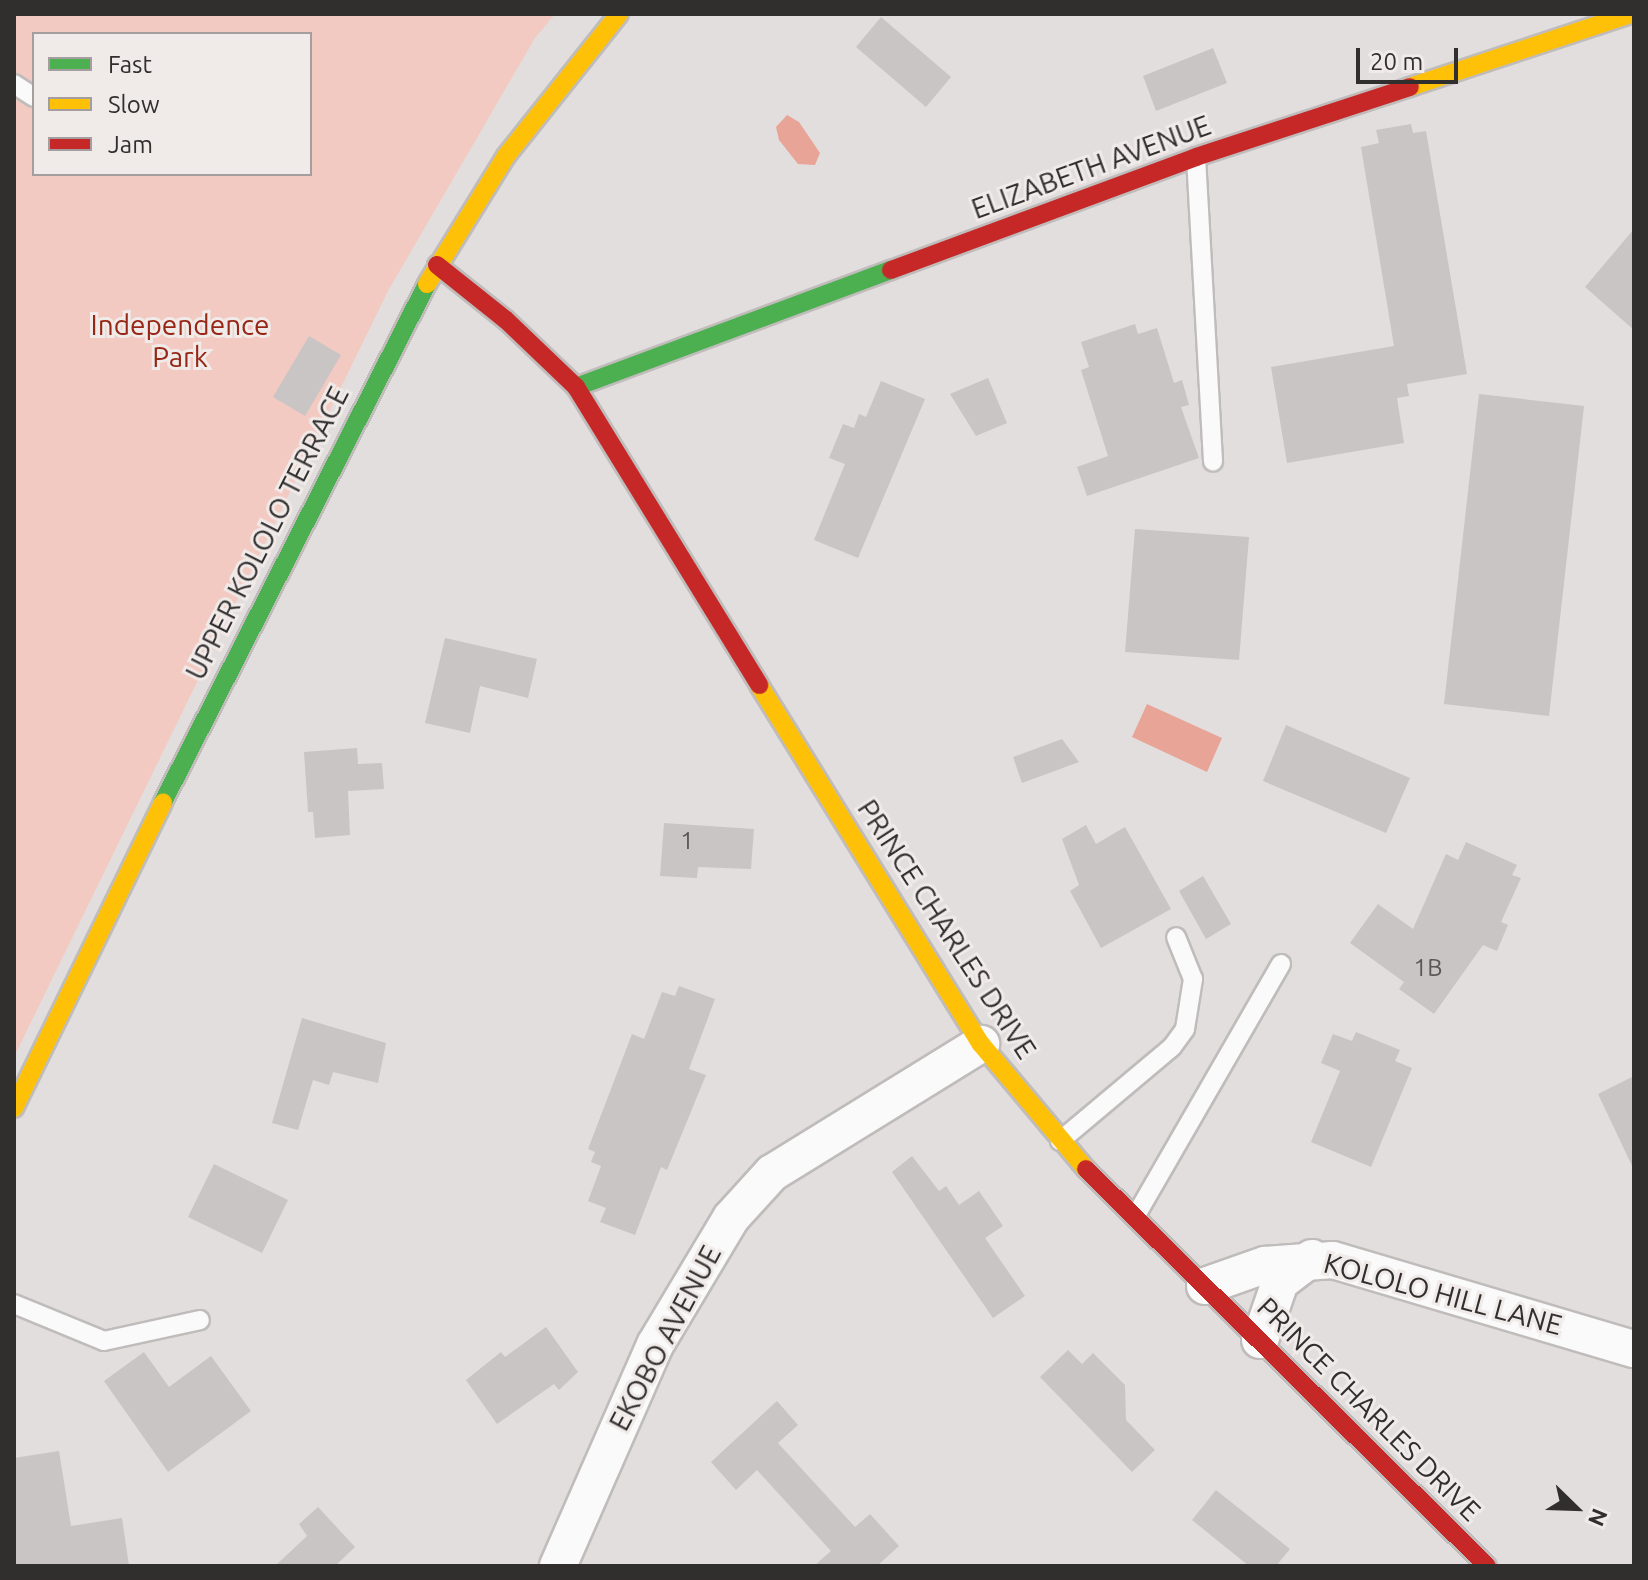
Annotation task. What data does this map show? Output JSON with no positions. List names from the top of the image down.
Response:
{
  "streets": {
    "street": [
      "ELIZABETH AVENUE",
      "UPPER KOLOLO TERRACE",
      "PRINCE CHARLES DRIVE",
      "KOLOLO HILL LANE",
      "EKOBO AVENUE"
    ]
  },
  "crossings": [
    ["ELIZABETH AVENUE", "PRINCE CHARLES DRIVE"],
    ["UPPER KOLOLO TERRACE", "PRINCE CHARLES DRIVE"],
    ["PRINCE CHARLES DRIVE", "KOLOLO HILL LANE"],
    ["PRINCE CHARLES DRIVE", "EKOBO AVENUE"]
  ],
  "parks": ["Independence Park"],
  "house_numbers": ["1", "1B"],
  "legend": ["Fast", "Slow", "Jam"],
  "scale_bar": "20 m",
  "north": "bottom right"
}
